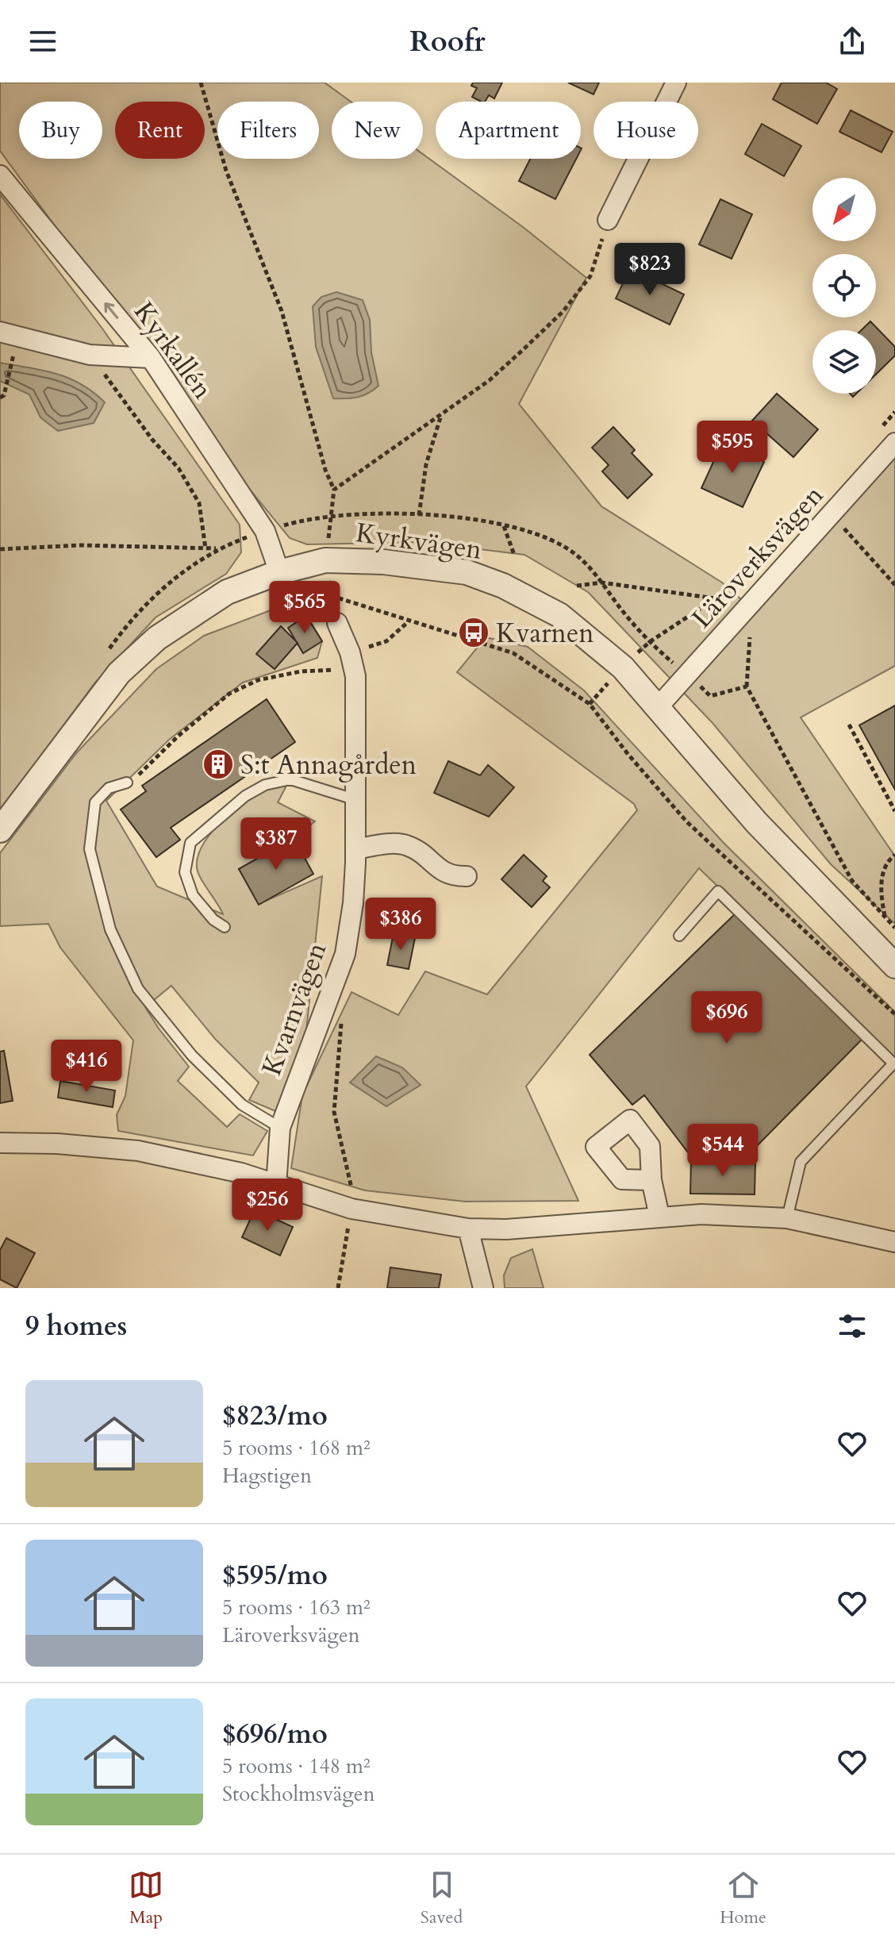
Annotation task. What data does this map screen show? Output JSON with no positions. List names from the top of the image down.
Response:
{
  "streets": {
    "street": [
      "Kyrkallén",
      "Kyrkvägen",
      "Läroverksvägen",
      "Kvarnvägen"
    ]
  },
  "crossings": [
    ["Kyrkallén", "Kyrkvägen"],
    ["Kyrkvägen", "Läroverksvägen"]
  ],
  "one_way": ["Kyrkallén"],
  "places": {
    "bus stop": ["Kvarnen"],
    "building": ["S:t Annagården"]
  },
  "north": "bottom left",
  "page": {
    "header": "Roofr",
    "chip": [
      "Buy",
      "Rent",
      "Filters",
      "New",
      "Apartment",
      "House"
    ],
    "price": [
      "$823",
      "$595",
      "$565",
      "$387",
      "$386",
      "$696",
      "$416",
      "$544",
      "$256"
    ],
    "heading": "9 homes",
    "list": [
      {
        "name": "$823/mo",
        "note": "5 rooms · 168 m² · Hagstigen"
      },
      {
        "name": "$595/mo",
        "note": "5 rooms · 163 m² · Läroverksvägen"
      },
      {
        "name": "$696/mo",
        "note": "5 rooms · 148 m² · Stockholmsvägen"
      }
    ],
    "tabs": ["Map", "Saved", "Home"]
  }
}
